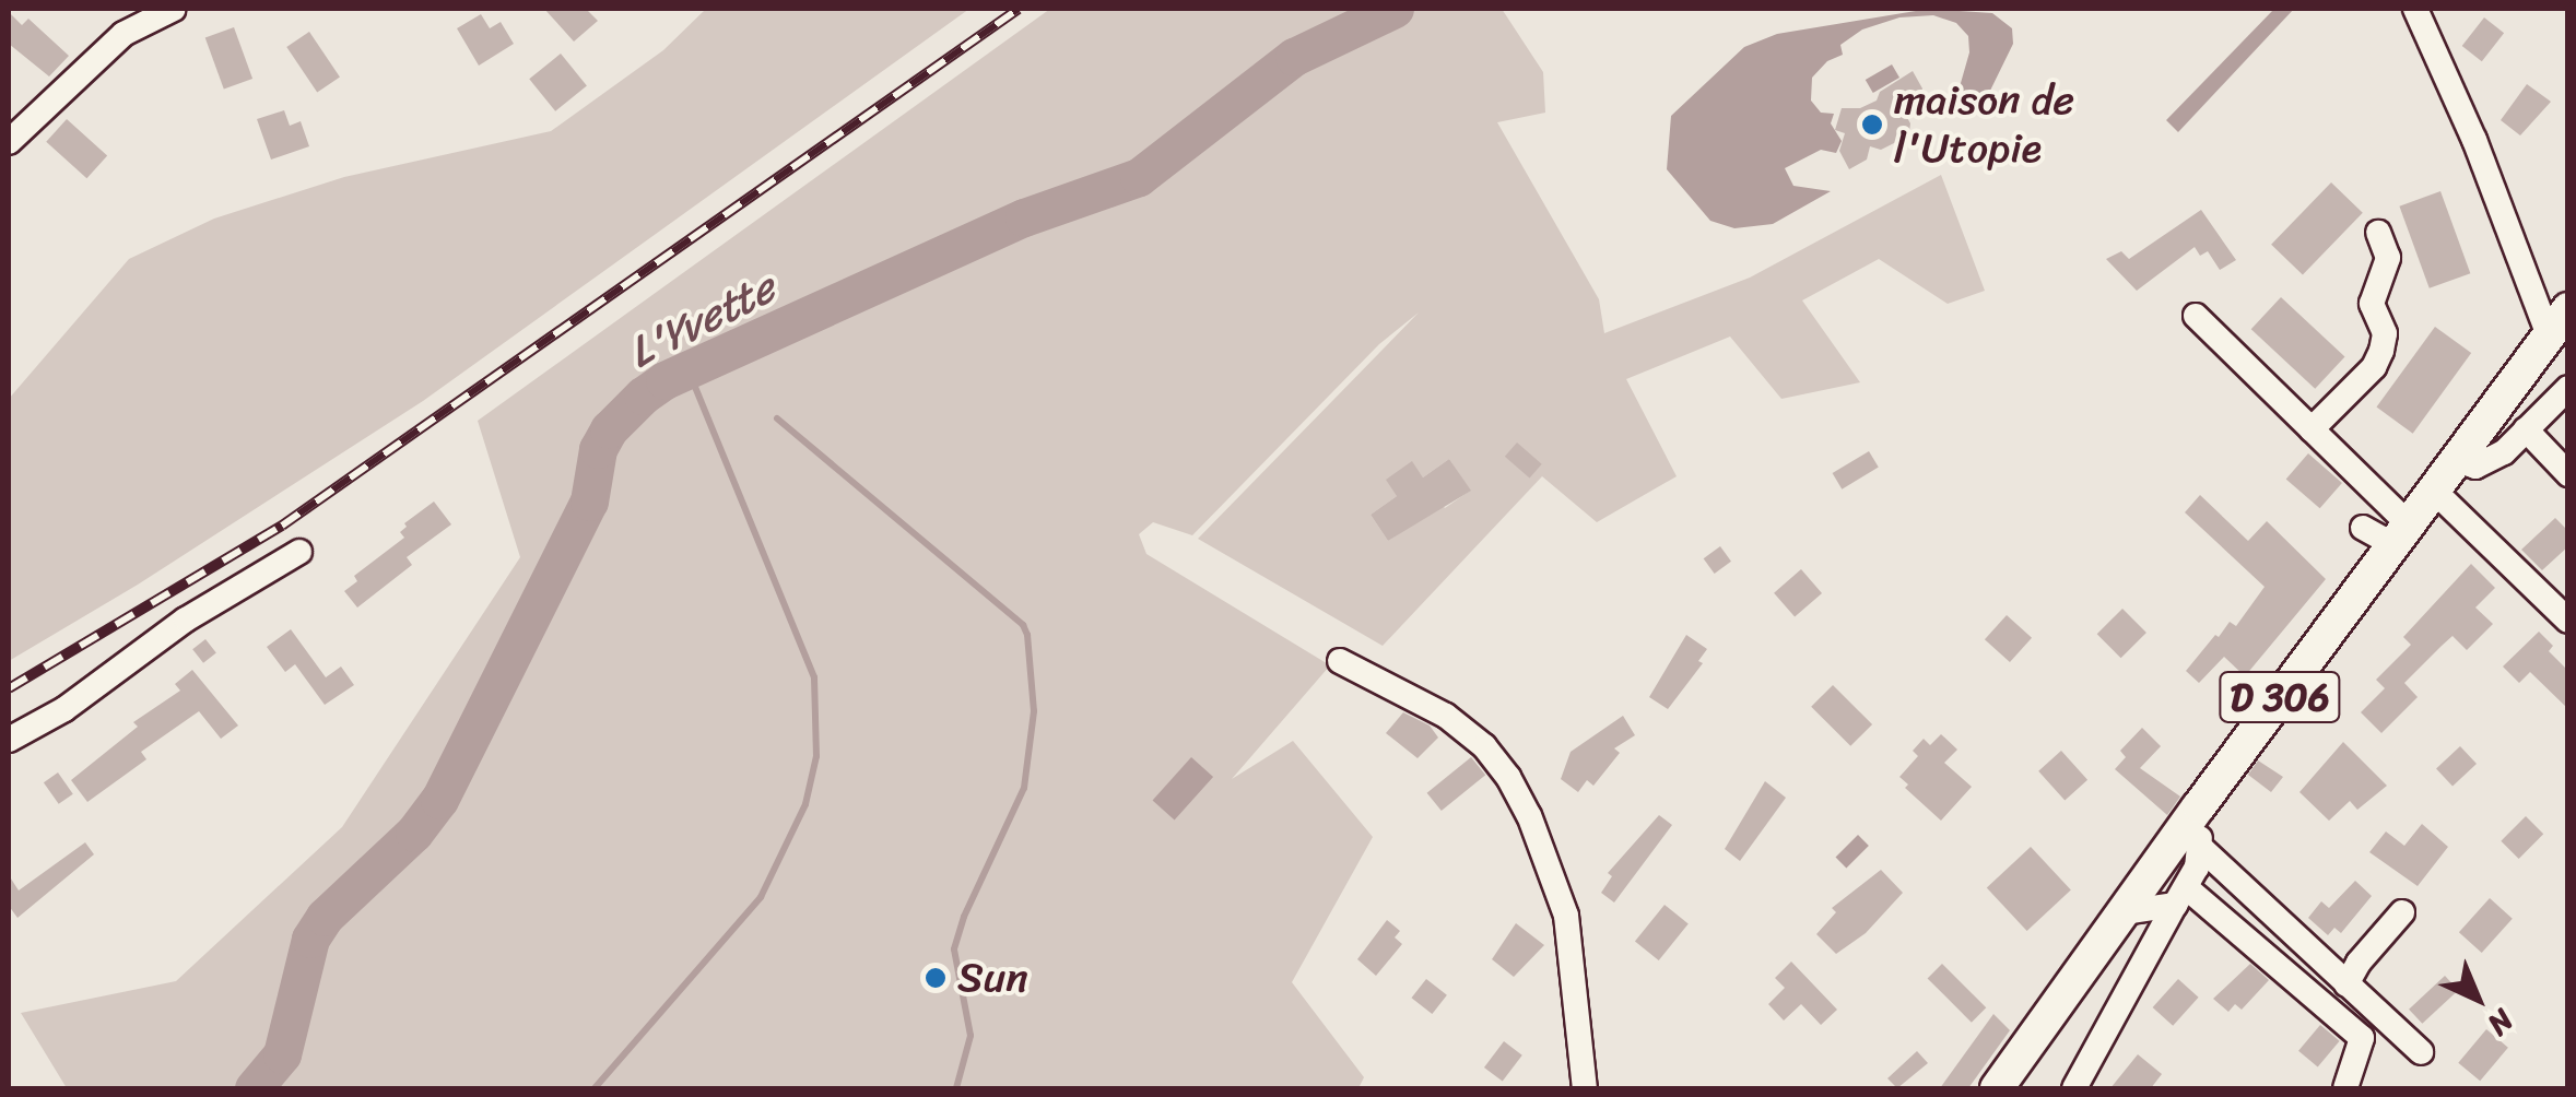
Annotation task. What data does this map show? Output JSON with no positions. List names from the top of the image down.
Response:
{
  "streets": {
    "main road": ["D 306"]
  },
  "water": ["L'Yvette"],
  "places": ["maison de l'Utopie", "Sun"],
  "north": "bottom right"
}
